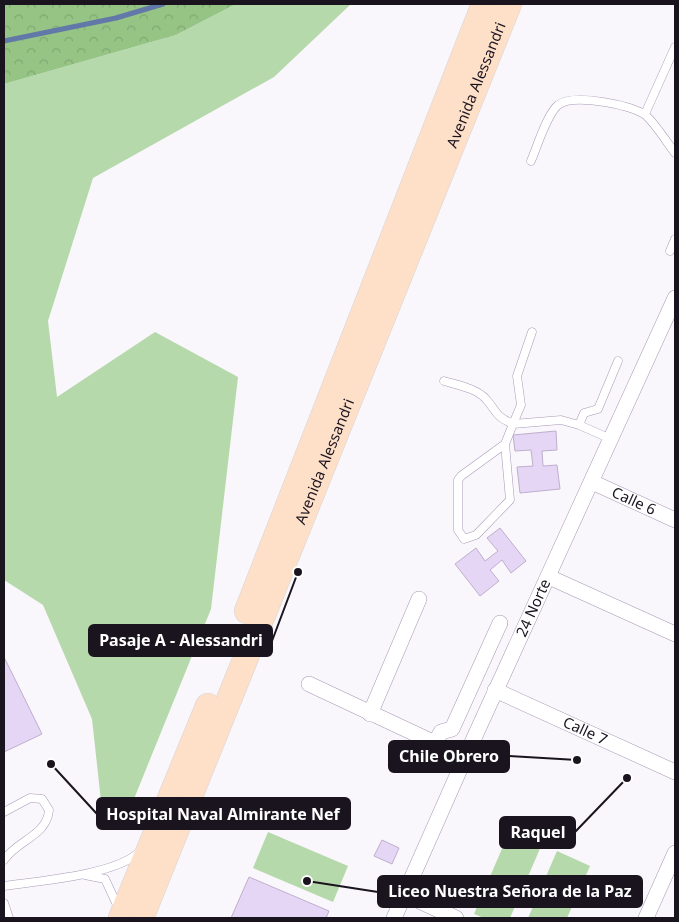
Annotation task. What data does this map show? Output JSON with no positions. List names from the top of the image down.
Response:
{
  "streets": {
    "main road": ["Avenida Alessandri"],
    "street": ["Calle 6", "24 Norte", "Calle 7"]
  },
  "crossings": [
    ["Calle 6", "24 Norte"],
    ["24 Norte", "Calle 7"]
  ],
  "places": [
    "Pasaje A - Alessandri",
    "Chile Obrero",
    "Hospital Naval Almirante Nef",
    "Raquel",
    "Liceo Nuestra Señora de la Paz"
  ]
}
